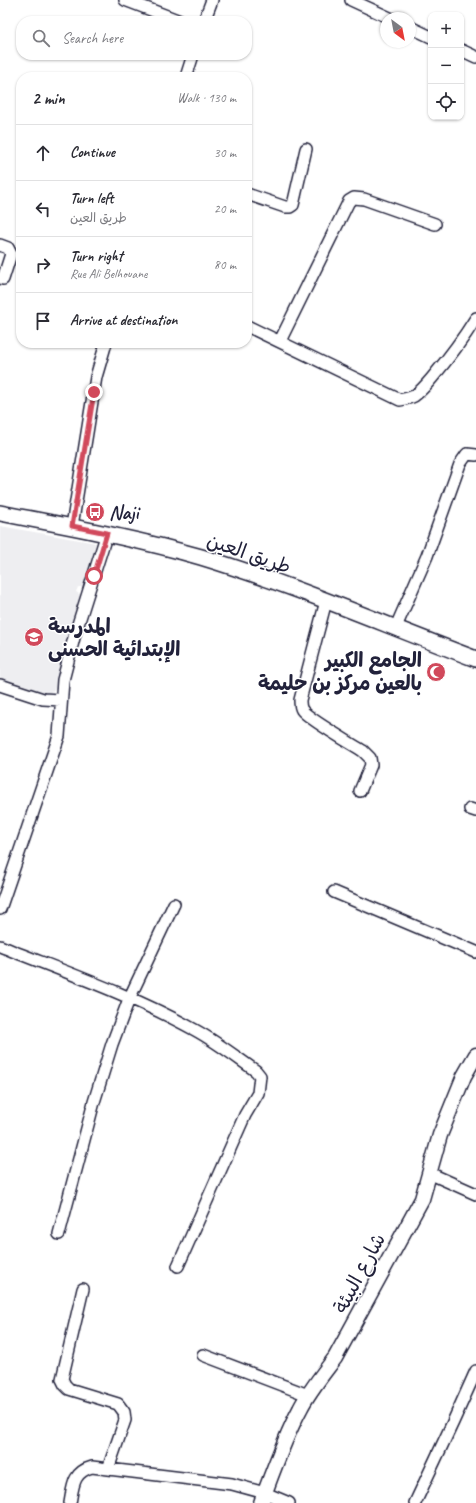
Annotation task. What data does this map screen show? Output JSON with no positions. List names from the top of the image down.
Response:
{
  "streets": {
    "main road": ["طريق العين"],
    "street": ["شارع البيئة"]
  },
  "places": {
    "bus stop": ["Naji"],
    "school or university": ["المدرسة الإبتدائية الحسنى"],
    "mosque": ["الجامع الكبير بالعين مركز بن حليمة"]
  },
  "north": "bottom right",
  "page": {
    "map_buttons": ["+", "−"],
    "search": "Search here",
    "heading": ["2 min", "Walk · 130 m"],
    "list": [
      ["Continue", "30 m"],
      ["Turn left", "طريق العين", "20 m"],
      ["Turn right", "Rue Ali Belhouane", "80 m"],
      "Arrive at destination"
    ]
  }
}
